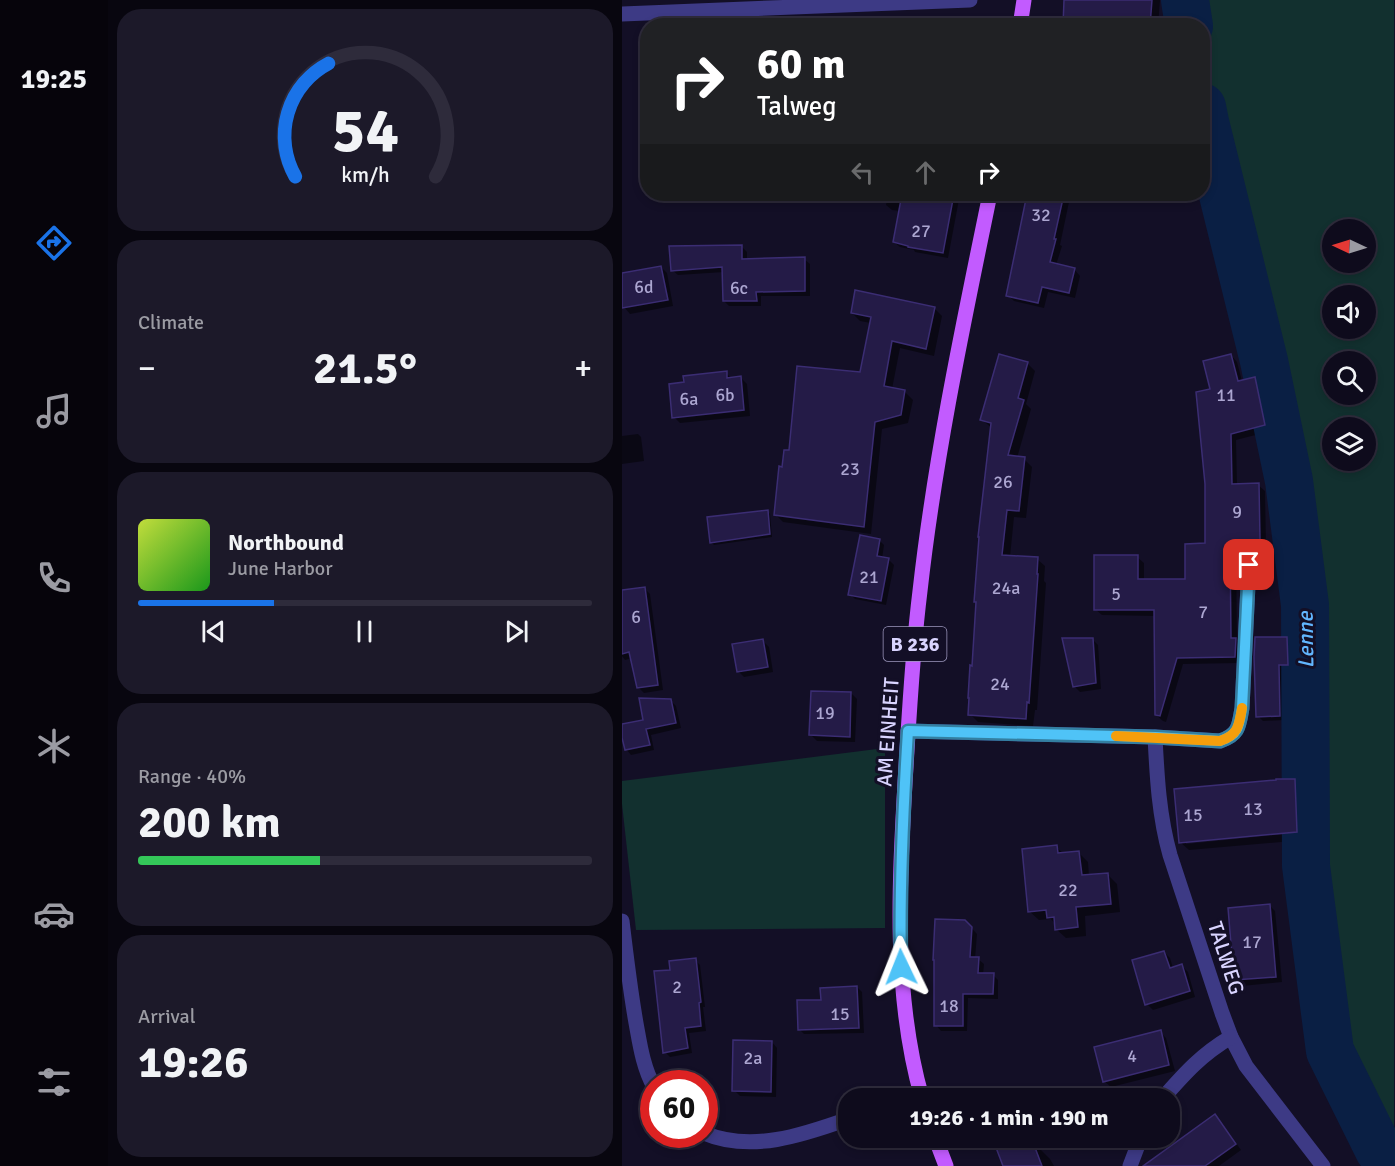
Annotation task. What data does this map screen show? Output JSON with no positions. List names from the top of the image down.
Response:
{
  "streets": {
    "main road": ["B 236", "AM EINHEIT"],
    "street": ["TALWEG"]
  },
  "water": ["Lenne"],
  "house_numbers": [
    "32",
    "27",
    "6d",
    "6c",
    "6b",
    "11",
    "6a",
    "23",
    "26",
    "9",
    "21",
    "24a",
    "5",
    "7",
    "6",
    "24",
    "19",
    "13",
    "15",
    "22",
    "17",
    "2",
    "18",
    "15",
    "4",
    "2a"
  ],
  "north": "left",
  "page": {
    "tabs": "19:25",
    "turn": ["60 m", "Talweg"],
    "tile": [
      "Climate",
      ["Range · 40%", "200 km"],
      ["Arrival", "19:26"]
    ],
    "heat": ["−", "21.5°", "+"],
    "song": ["Northbound", "June Harbor"],
    "limit": "60",
    "trip": "19:26 · 1 min · 190 m",
    "gauge": ["54", "km/h"]
  }
}
